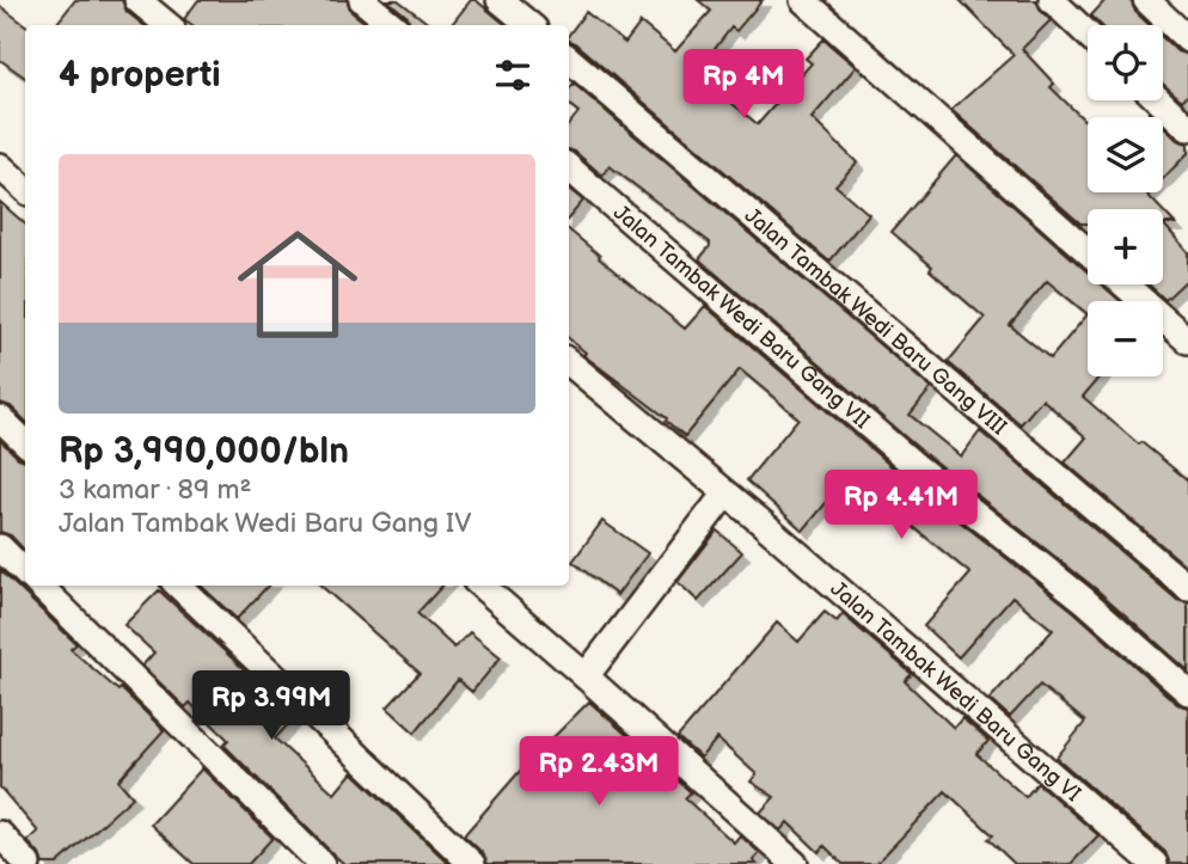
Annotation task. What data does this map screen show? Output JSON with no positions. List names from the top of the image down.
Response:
{
  "streets": {
    "street": ["Jalan Tambak Wedi Baru Gang VII", "Jalan Tambak Wedi Baru Gang VIII", "Jalan Tambak Wedi Baru Gang VI"]
  },
  "page": {
    "map_buttons": ["+", "−"],
    "heading": "4 properti",
    "price": [
      "Rp 4M",
      "Rp 4.41M",
      "Rp 3.99M",
      "Rp 2.43M"
    ],
    "list": [
      {
        "name": "Rp 3,990,000/bln",
        "note": "3 kamar · 89 m² · Jalan Tambak Wedi Baru Gang IV"
      }
    ]
  }
}
